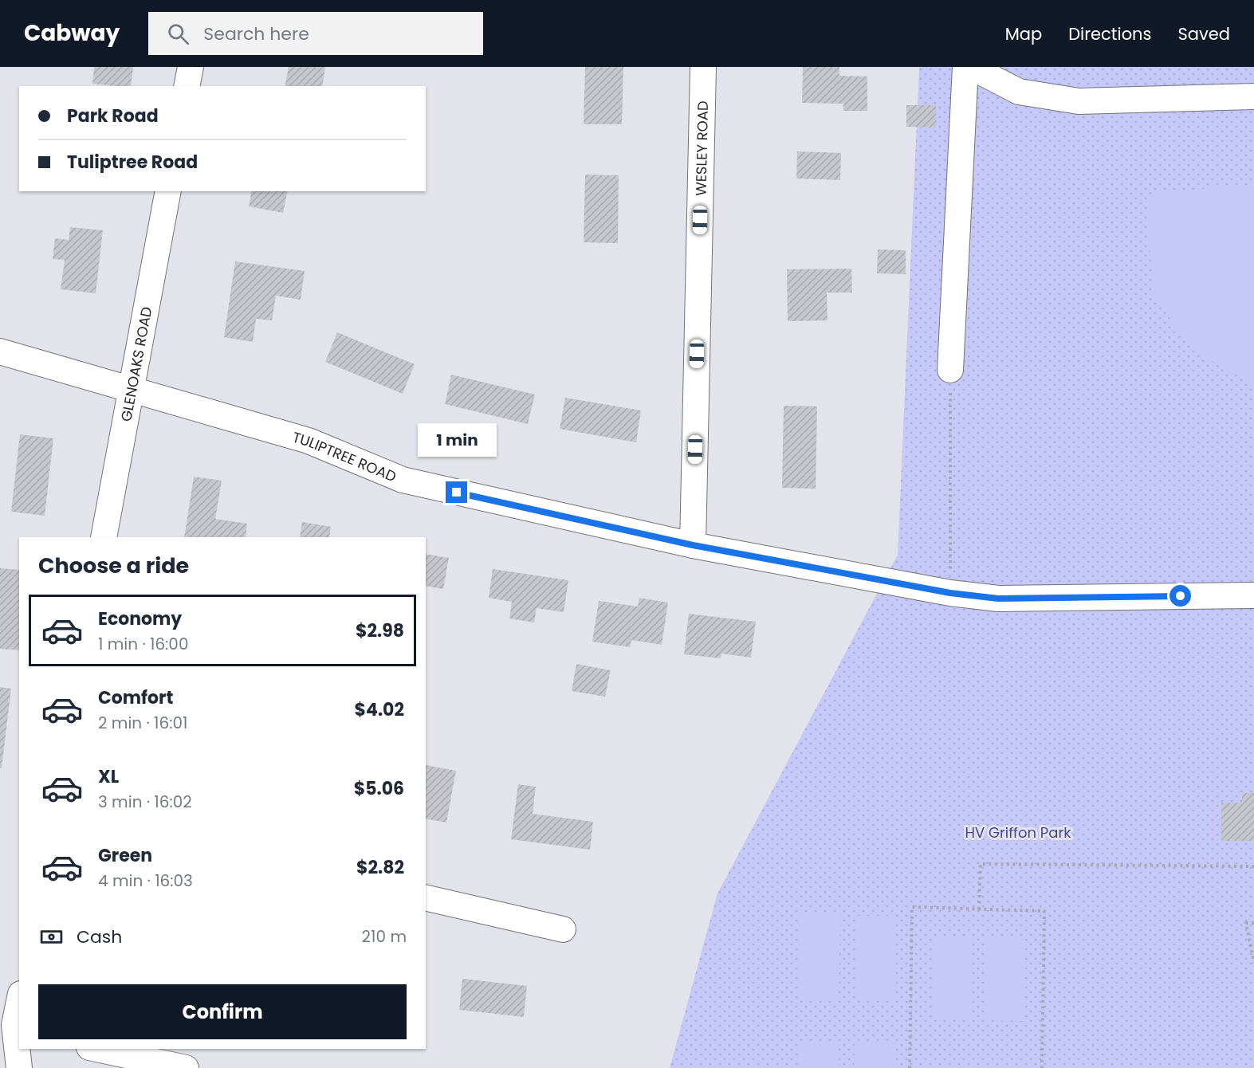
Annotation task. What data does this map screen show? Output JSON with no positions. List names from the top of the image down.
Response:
{
  "streets": {
    "street": ["WESLEY ROAD", "GLENOAKS ROAD", "TULIPTREE ROAD"]
  },
  "crossings": [
    ["WESLEY ROAD", "TULIPTREE ROAD"],
    ["GLENOAKS ROAD", "TULIPTREE ROAD"]
  ],
  "parks": ["HV Griffon Park"],
  "page": {
    "header": "Cabway",
    "search": "Search here",
    "nav": ["Map", "Directions", "Saved"],
    "banner": ["Park Road", "Tuliptree Road"],
    "bubble": "1 min",
    "heading": "Choose a ride",
    "list": [
      {
        "name": "Economy",
        "note": "1 min · 16:00",
        "value": "$2.98"
      },
      {
        "name": "Comfort",
        "note": "2 min · 16:01",
        "value": "$4.02"
      },
      {
        "name": "XL",
        "note": "3 min · 16:02",
        "value": "$5.06"
      },
      {
        "name": "Green",
        "note": "4 min · 16:03",
        "value": "$2.82"
      }
    ],
    "pay": ["Cash", "210 m"],
    "buttons": "Confirm"
  }
}
